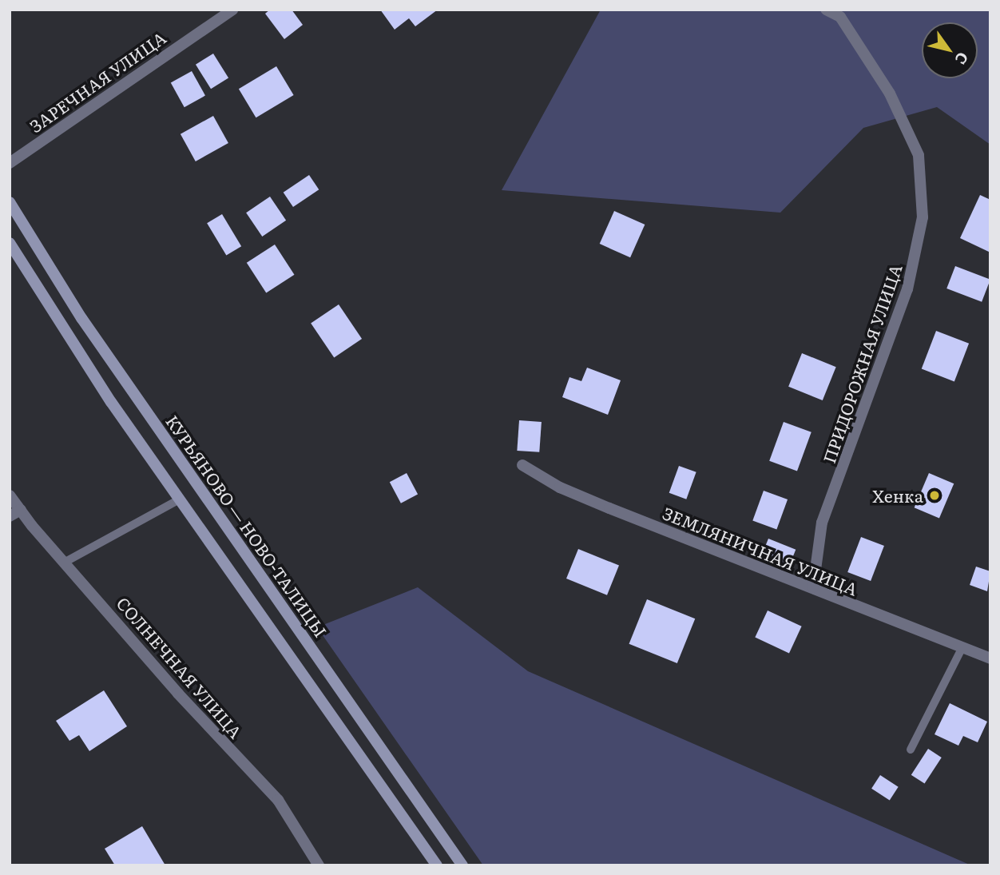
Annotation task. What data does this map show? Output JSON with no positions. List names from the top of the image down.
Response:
{
  "streets": {
    "main road": ["КУРЬЯНОВО — НОВО-ТАЛИЦЫ"],
    "street": [
      "ЗАРЕЧНАЯ УЛИЦА",
      "ПРИДОРОЖНАЯ УЛИЦА",
      "ЗЕМЛЯНИЧНАЯ УЛИЦА",
      "СОЛНЕЧНАЯ УЛИЦА"
    ]
  },
  "crossings": [
    ["ПРИДОРОЖНАЯ УЛИЦА", "ЗЕМЛЯНИЧНАЯ УЛИЦА"]
  ],
  "places": ["Хенка"],
  "north": "bottom right"
}
